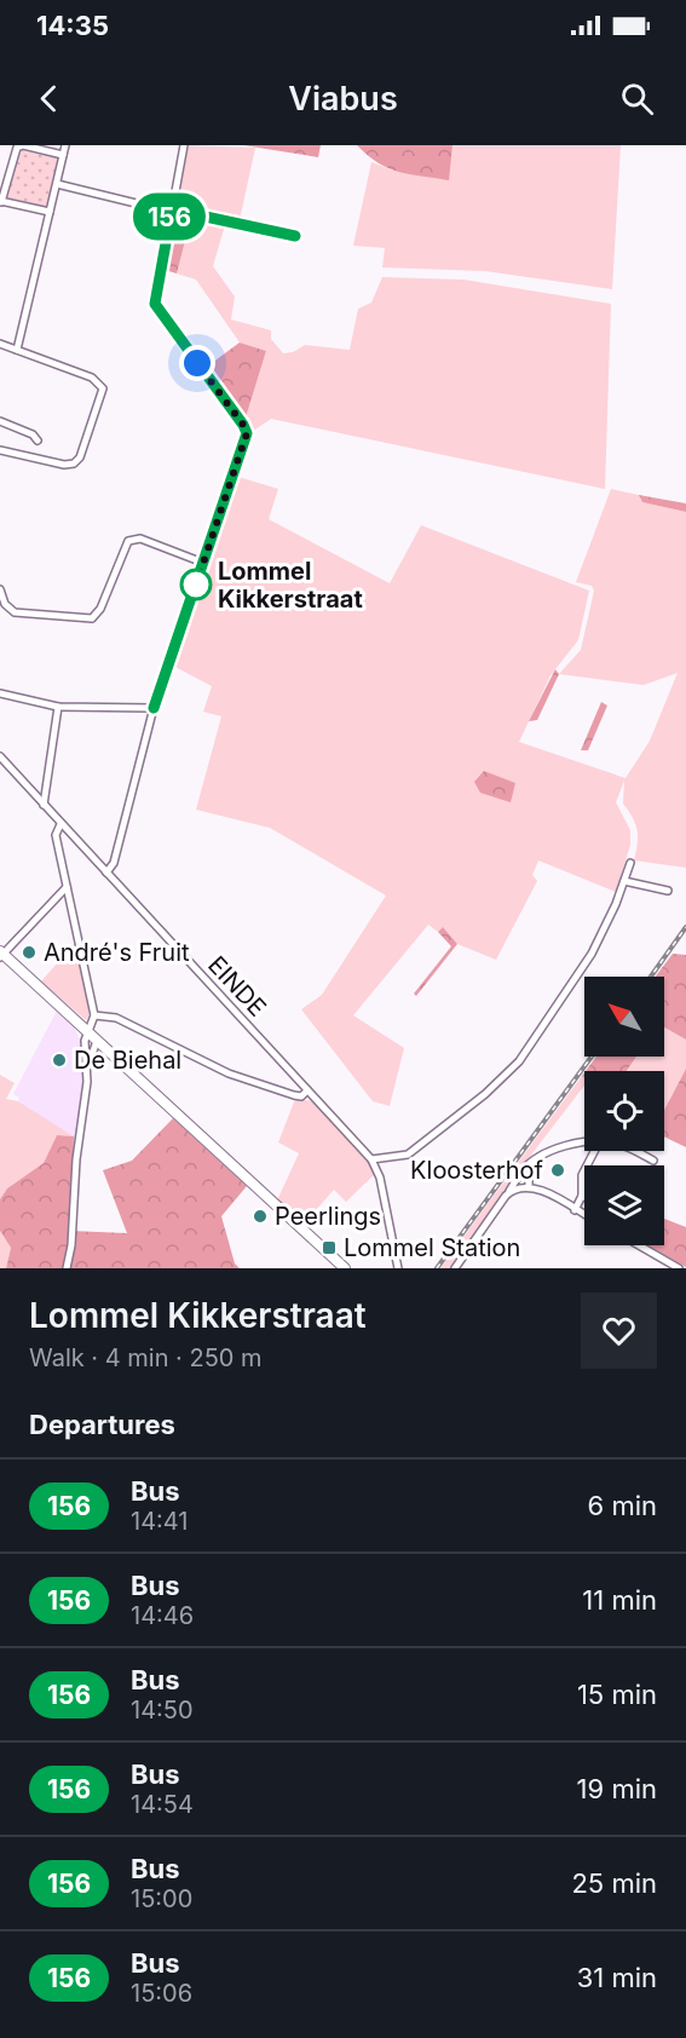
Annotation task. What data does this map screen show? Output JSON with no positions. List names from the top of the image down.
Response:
{
  "streets": {
    "street": ["EINDE"]
  },
  "places": {
    "other": [
      "Lommel Kikkerstraat",
      "André's Fruit",
      "De Biehal",
      "Kloosterhof",
      "Peerlings"
    ],
    "transit": ["Lommel Station"]
  },
  "lines": ["bus line 156"],
  "north": "top left",
  "page": {
    "status": "14:35",
    "header": "Viabus",
    "on_map": "156",
    "heading": [
      ["Lommel Kikkerstraat", "Walk · 4 min · 250 m"],
      "Departures"
    ],
    "list": [
      {
        "mark": "156",
        "name": "Bus",
        "note": "14:41",
        "value": "6 min"
      },
      {
        "mark": "156",
        "name": "Bus",
        "note": "14:46",
        "value": "11 min"
      },
      {
        "mark": "156",
        "name": "Bus",
        "note": "14:50",
        "value": "15 min"
      },
      {
        "mark": "156",
        "name": "Bus",
        "note": "14:54",
        "value": "19 min"
      },
      {
        "mark": "156",
        "name": "Bus",
        "note": "15:00",
        "value": "25 min"
      },
      {
        "mark": "156",
        "name": "Bus",
        "note": "15:06",
        "value": "31 min"
      }
    ]
  }
}
